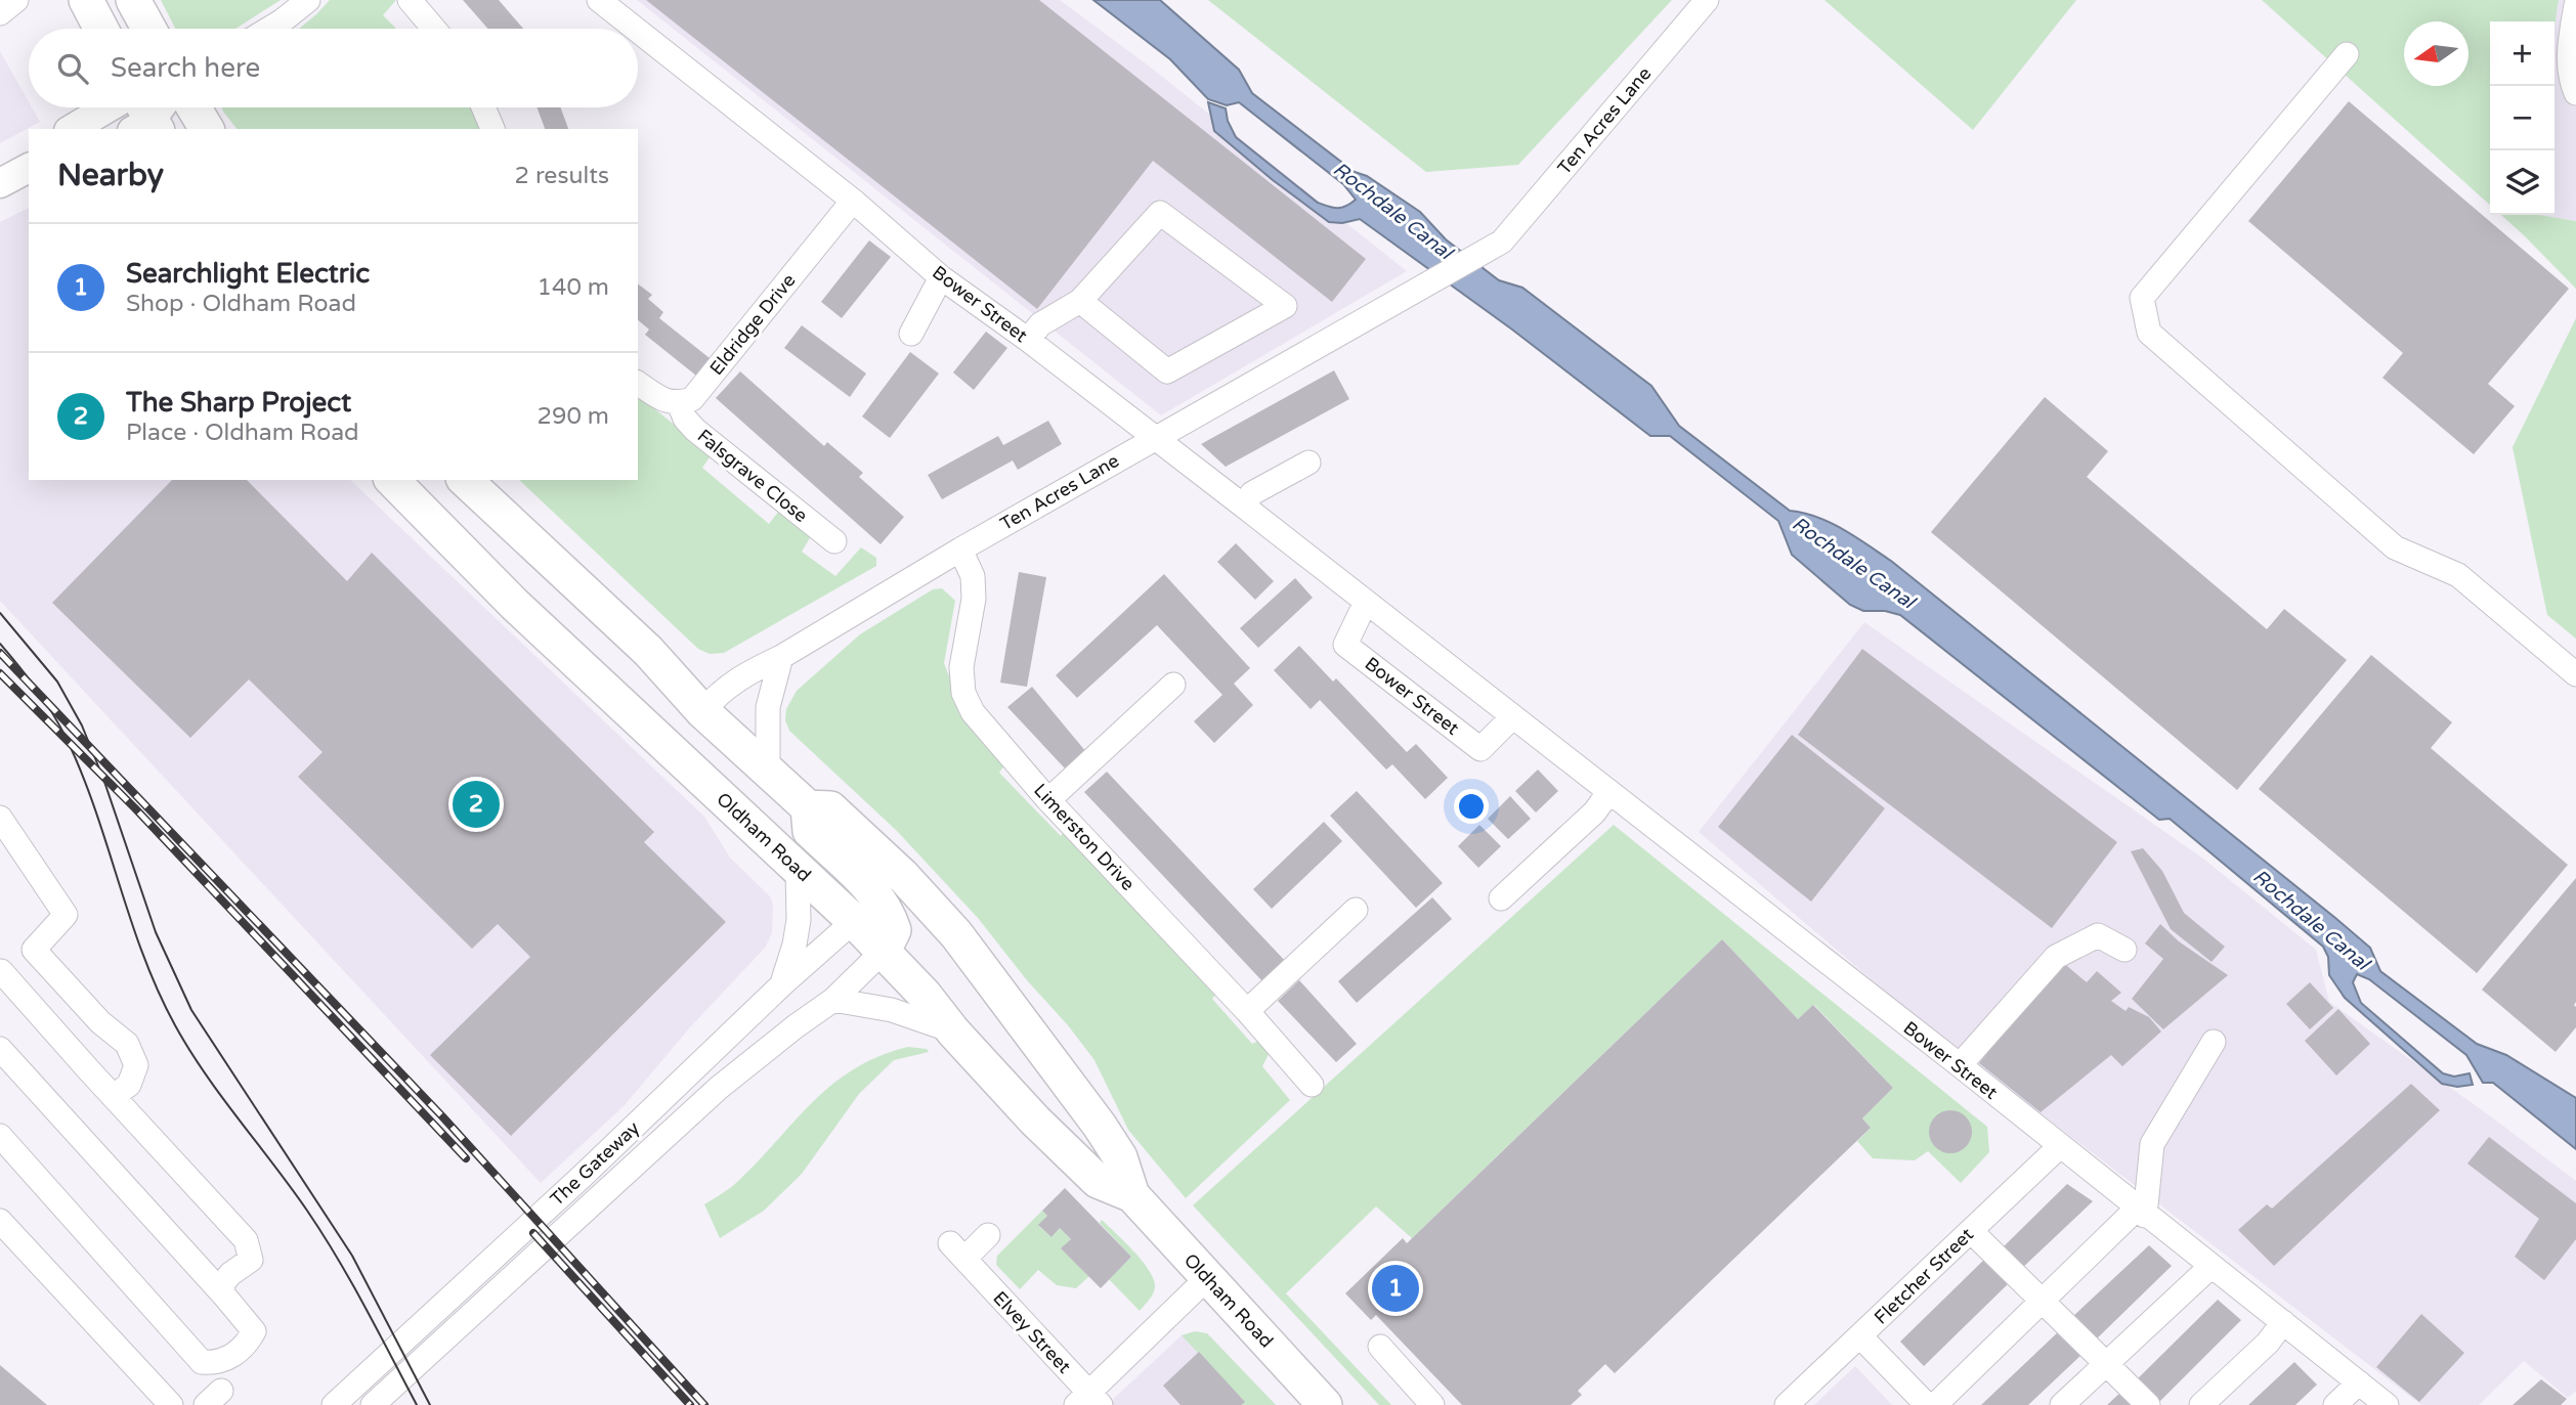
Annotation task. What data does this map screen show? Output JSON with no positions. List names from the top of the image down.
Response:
{
  "streets": {
    "highway": ["Oldham Road"],
    "street": [
      "Ten Acres Lane",
      "Bower Street",
      "Eldridge Drive",
      "Falsgrave Close",
      "Limerston Drive",
      "The Gateway",
      "Fletcher Street",
      "Elvey Street"
    ]
  },
  "crossings": [
    ["Ten Acres Lane", "Bower Street"],
    ["Ten Acres Lane", "Limerston Drive"],
    ["Bower Street", "Eldridge Drive"],
    ["Bower Street", "Fletcher Street"],
    ["Eldridge Drive", "Falsgrave Close"],
    ["Oldham Road", "The Gateway"]
  ],
  "water": ["Rochdale Canal"],
  "north": "left",
  "page": {
    "map_buttons": ["+", "−"],
    "search": "Search here",
    "heading": ["Nearby", "2 results"],
    "list": [
      {
        "mark": "1",
        "name": "Searchlight Electric",
        "note": "Shop · Oldham Road",
        "value": "140 m"
      },
      {
        "mark": "2",
        "name": "The Sharp Project",
        "note": "Place · Oldham Road",
        "value": "290 m"
      }
    ],
    "pins": ["2", "1"]
  }
}
